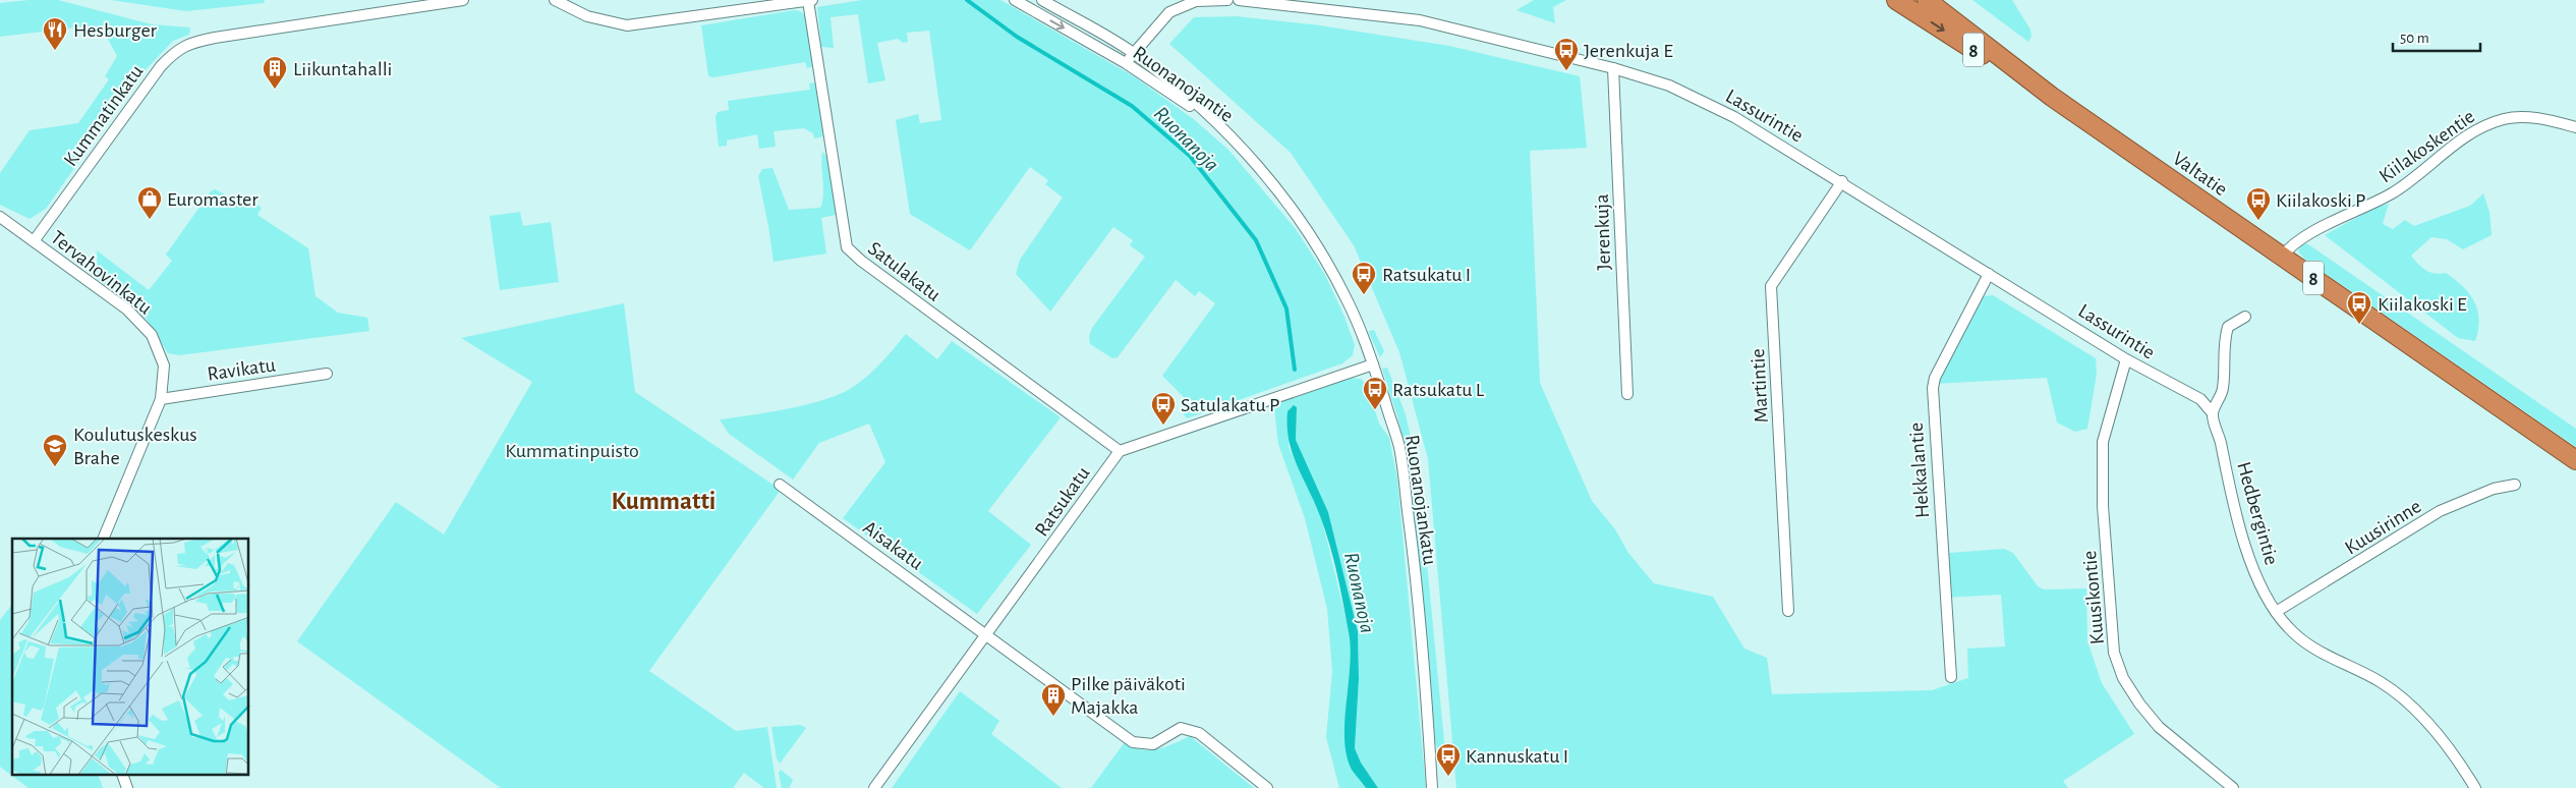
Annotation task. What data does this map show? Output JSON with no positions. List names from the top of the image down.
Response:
{
  "streets": {
    "highway": ["8", "Valtatie"],
    "street": [
      "Ruonanojantie",
      "Kummatinkatu",
      "Lassurintie",
      "Kiilakoskentie",
      "Jerenkuja",
      "Satulakatu",
      "Tervahovinkatu",
      "Ravikatu",
      "Martintie",
      "Hekkalantie",
      "Ruonanojankatu",
      "Ratsukatu",
      "Hedbergintie",
      "Kuusirinne",
      "Aisakatu",
      "Kuusikontie"
    ]
  },
  "crossings": [
    ["Ruonanojantie", "Ruonanojankatu"],
    ["Kummatinkatu", "Tervahovinkatu"],
    ["Lassurintie", "Jerenkuja"],
    ["Lassurintie", "Martintie"],
    ["Lassurintie", "Hekkalantie"],
    ["Lassurintie", "Hedbergintie"],
    ["Lassurintie", "Kuusikontie"],
    ["Kiilakoskentie", "Valtatie"],
    ["Satulakatu", "Ratsukatu"],
    ["Tervahovinkatu", "Ravikatu"],
    ["Ratsukatu", "Aisakatu"],
    ["Hedbergintie", "Kuusirinne"]
  ],
  "districts": ["Kummatti"],
  "water": ["Ruonanoja"],
  "parks": ["Kummatinpuisto"],
  "places": {
    "restaurant": ["Hesburger"],
    "bus stop": [
      "Jerenkuja E",
      "Kiilakoski P",
      "Ratsukatu I",
      "Kiilakoski E",
      "Ratsukatu L",
      "Satulakatu P",
      "Kannuskatu I"
    ],
    "building": ["Liikuntahalli", "Pilke päiväkoti Majakka"],
    "shop": ["Euromaster"],
    "school or university": ["Koulutuskeskus Brahe"]
  },
  "scale_bar": "50 m"
}
